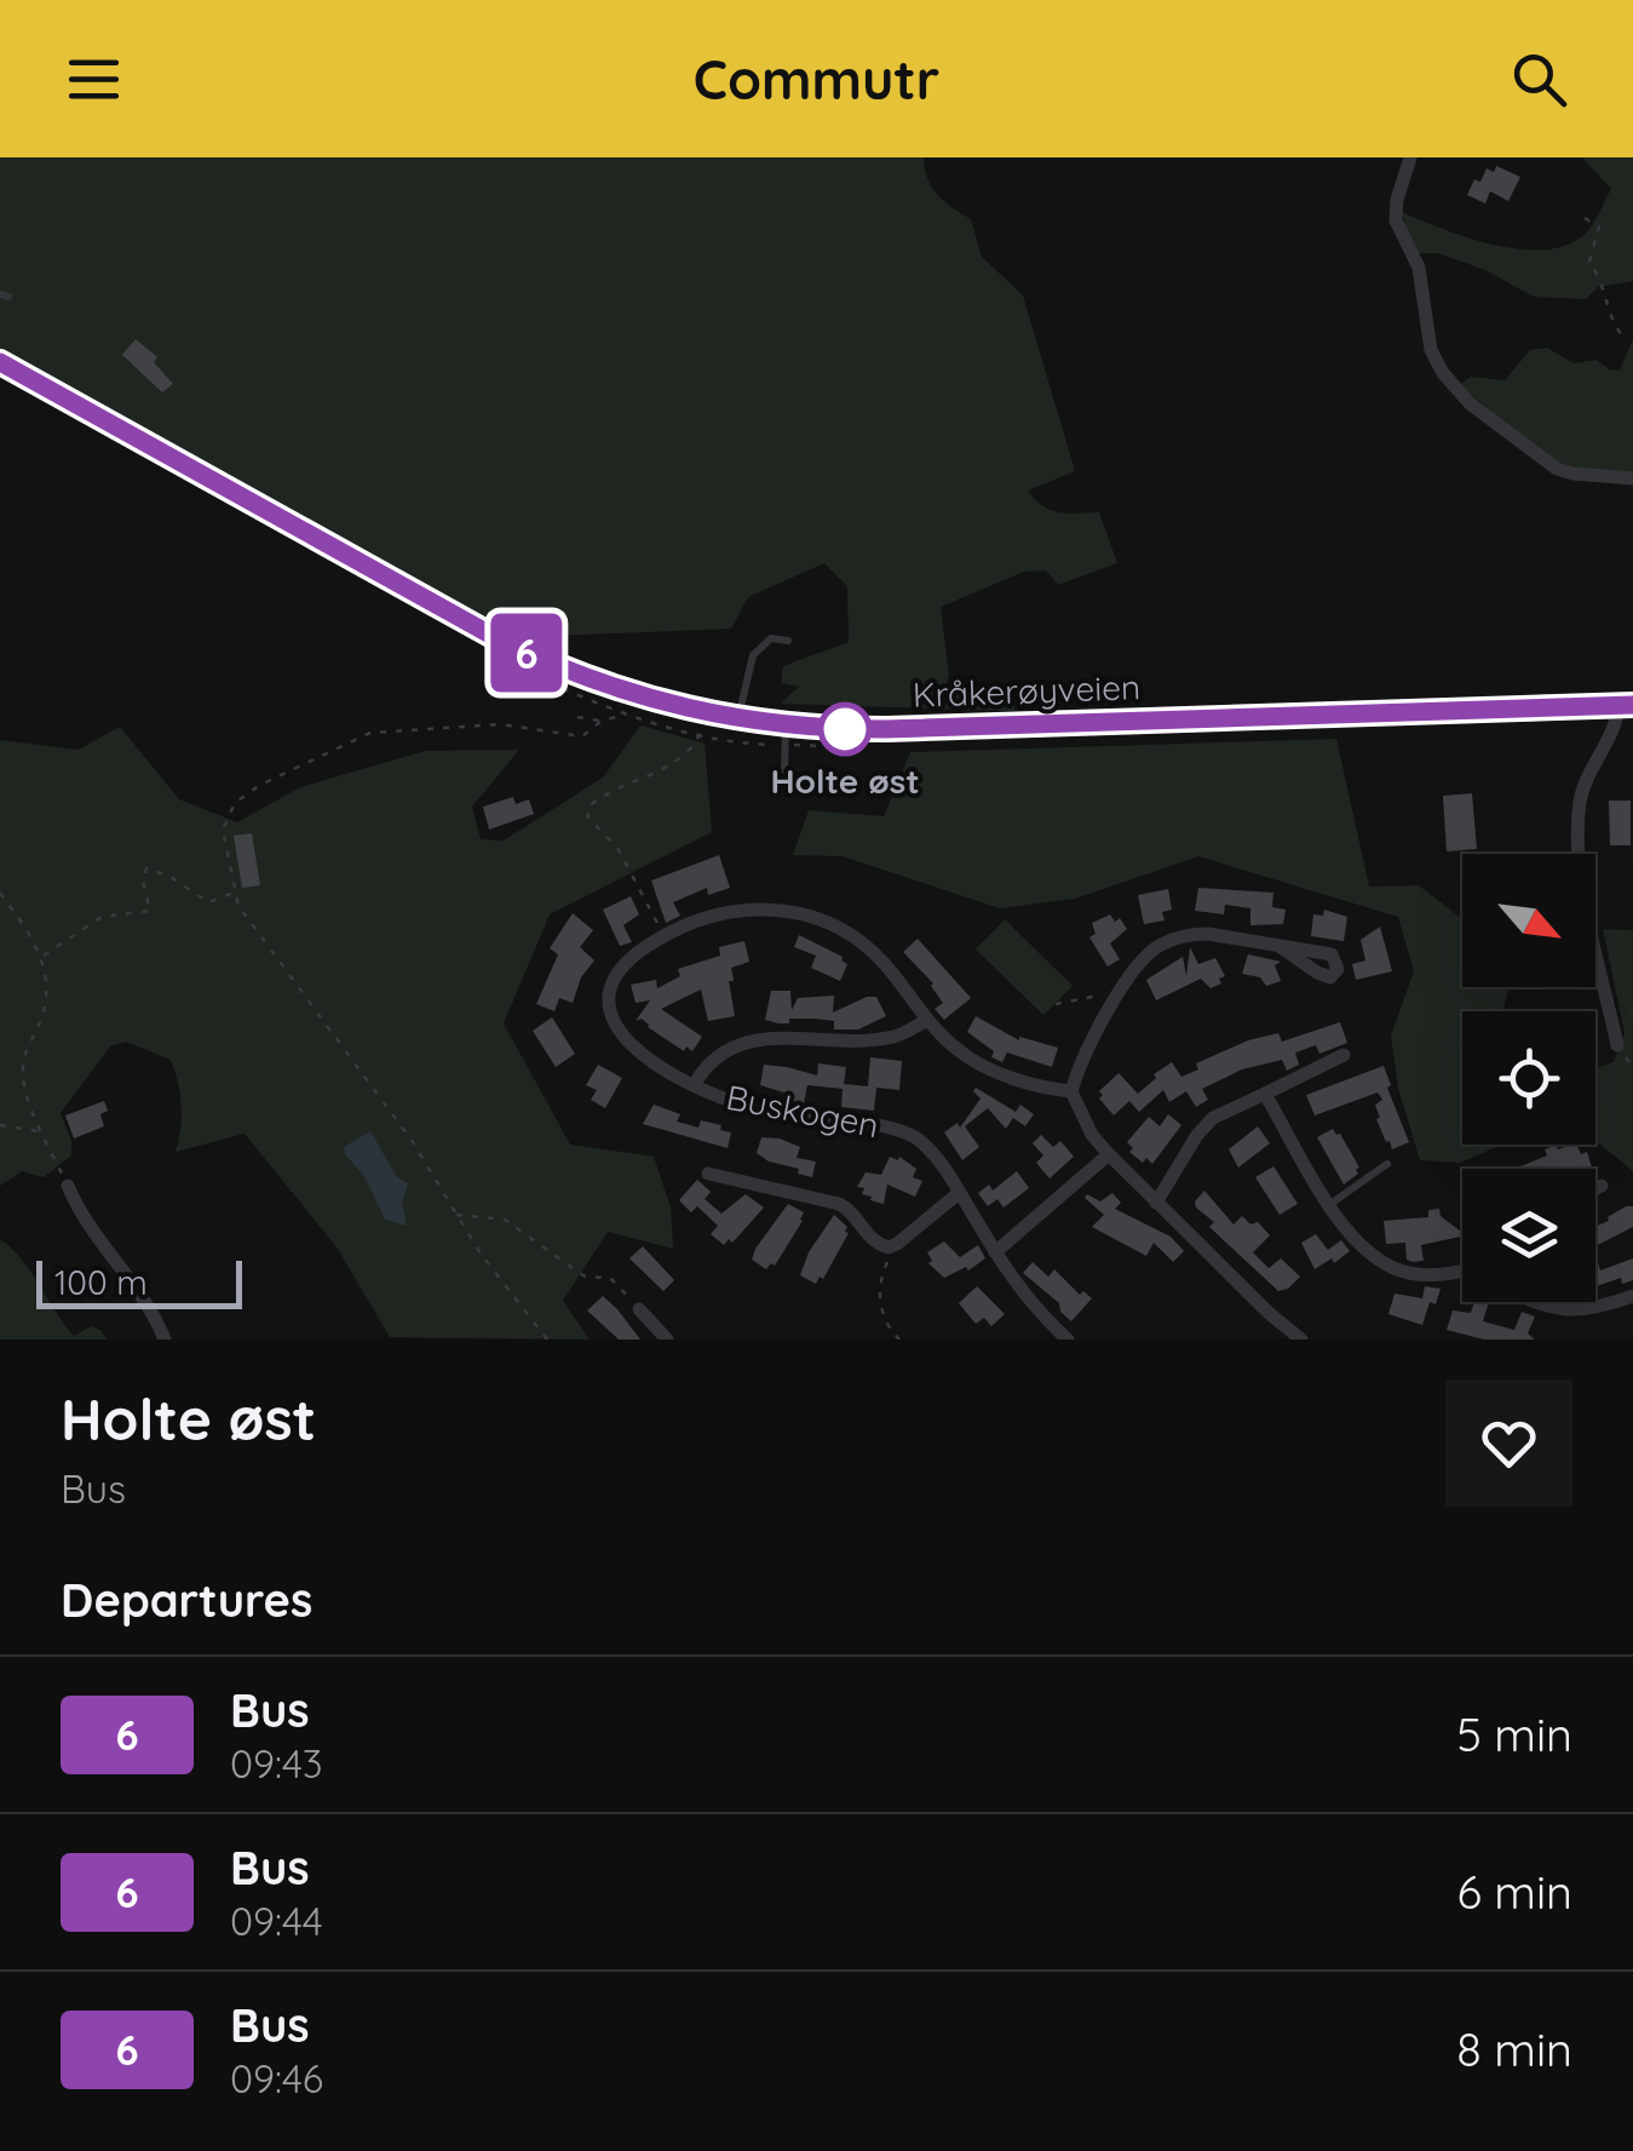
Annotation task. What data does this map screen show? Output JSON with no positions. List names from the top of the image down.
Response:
{
  "streets": {
    "main road": ["Kråkerøyveien"],
    "street": ["Buskogen"]
  },
  "places": ["Holte øst"],
  "lines": ["bus line 6"],
  "scale_bar": "100 m",
  "north": "bottom right",
  "page": {
    "header": "Commutr",
    "on_map": "6",
    "scale": "100 m",
    "heading": [
      ["Holte øst", "Bus"],
      "Departures"
    ],
    "list": [
      {
        "mark": "6",
        "name": "Bus",
        "note": "09:43",
        "value": "5 min"
      },
      {
        "mark": "6",
        "name": "Bus",
        "note": "09:44",
        "value": "6 min"
      },
      {
        "mark": "6",
        "name": "Bus",
        "note": "09:46",
        "value": "8 min"
      }
    ]
  }
}
